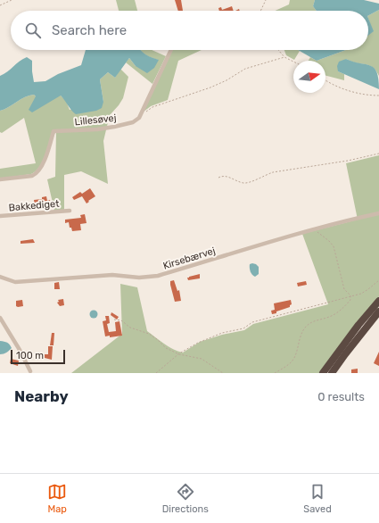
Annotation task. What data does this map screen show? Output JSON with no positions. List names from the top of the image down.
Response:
{
  "streets": {
    "street": ["Lillesøvej", "Bakkediget", "Kirsebærvej"]
  },
  "scale_bar": "100 m",
  "north": "right",
  "page": {
    "search": "Search here",
    "scale": "100 m",
    "heading": ["Nearby", "0 results"],
    "nav": ["Map", "Directions", "Saved"]
  }
}
